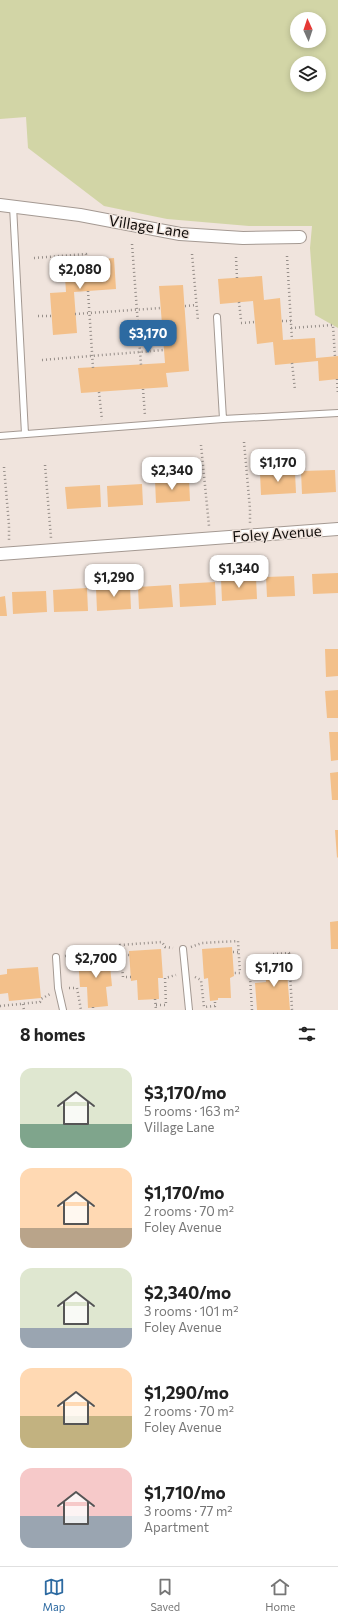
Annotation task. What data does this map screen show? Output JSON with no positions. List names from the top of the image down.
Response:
{
  "streets": {
    "street": ["Village Lane", "Foley Avenue"]
  },
  "north": "top",
  "page": {
    "price": [
      "$2,080",
      "$3,170",
      "$1,170",
      "$2,340",
      "$1,340",
      "$1,290",
      "$2,700",
      "$1,710"
    ],
    "heading": "8 homes",
    "list": [
      {
        "name": "$3,170/mo",
        "note": "5 rooms · 163 m² · Village Lane"
      },
      {
        "name": "$1,170/mo",
        "note": "2 rooms · 70 m² · Foley Avenue"
      },
      {
        "name": "$2,340/mo",
        "note": "3 rooms · 101 m² · Foley Avenue"
      },
      {
        "name": "$1,290/mo",
        "note": "2 rooms · 70 m² · Foley Avenue"
      },
      {
        "name": "$1,710/mo",
        "note": "3 rooms · 77 m² · Apartment"
      }
    ],
    "tabs": ["Map", "Saved", "Home"]
  }
}
